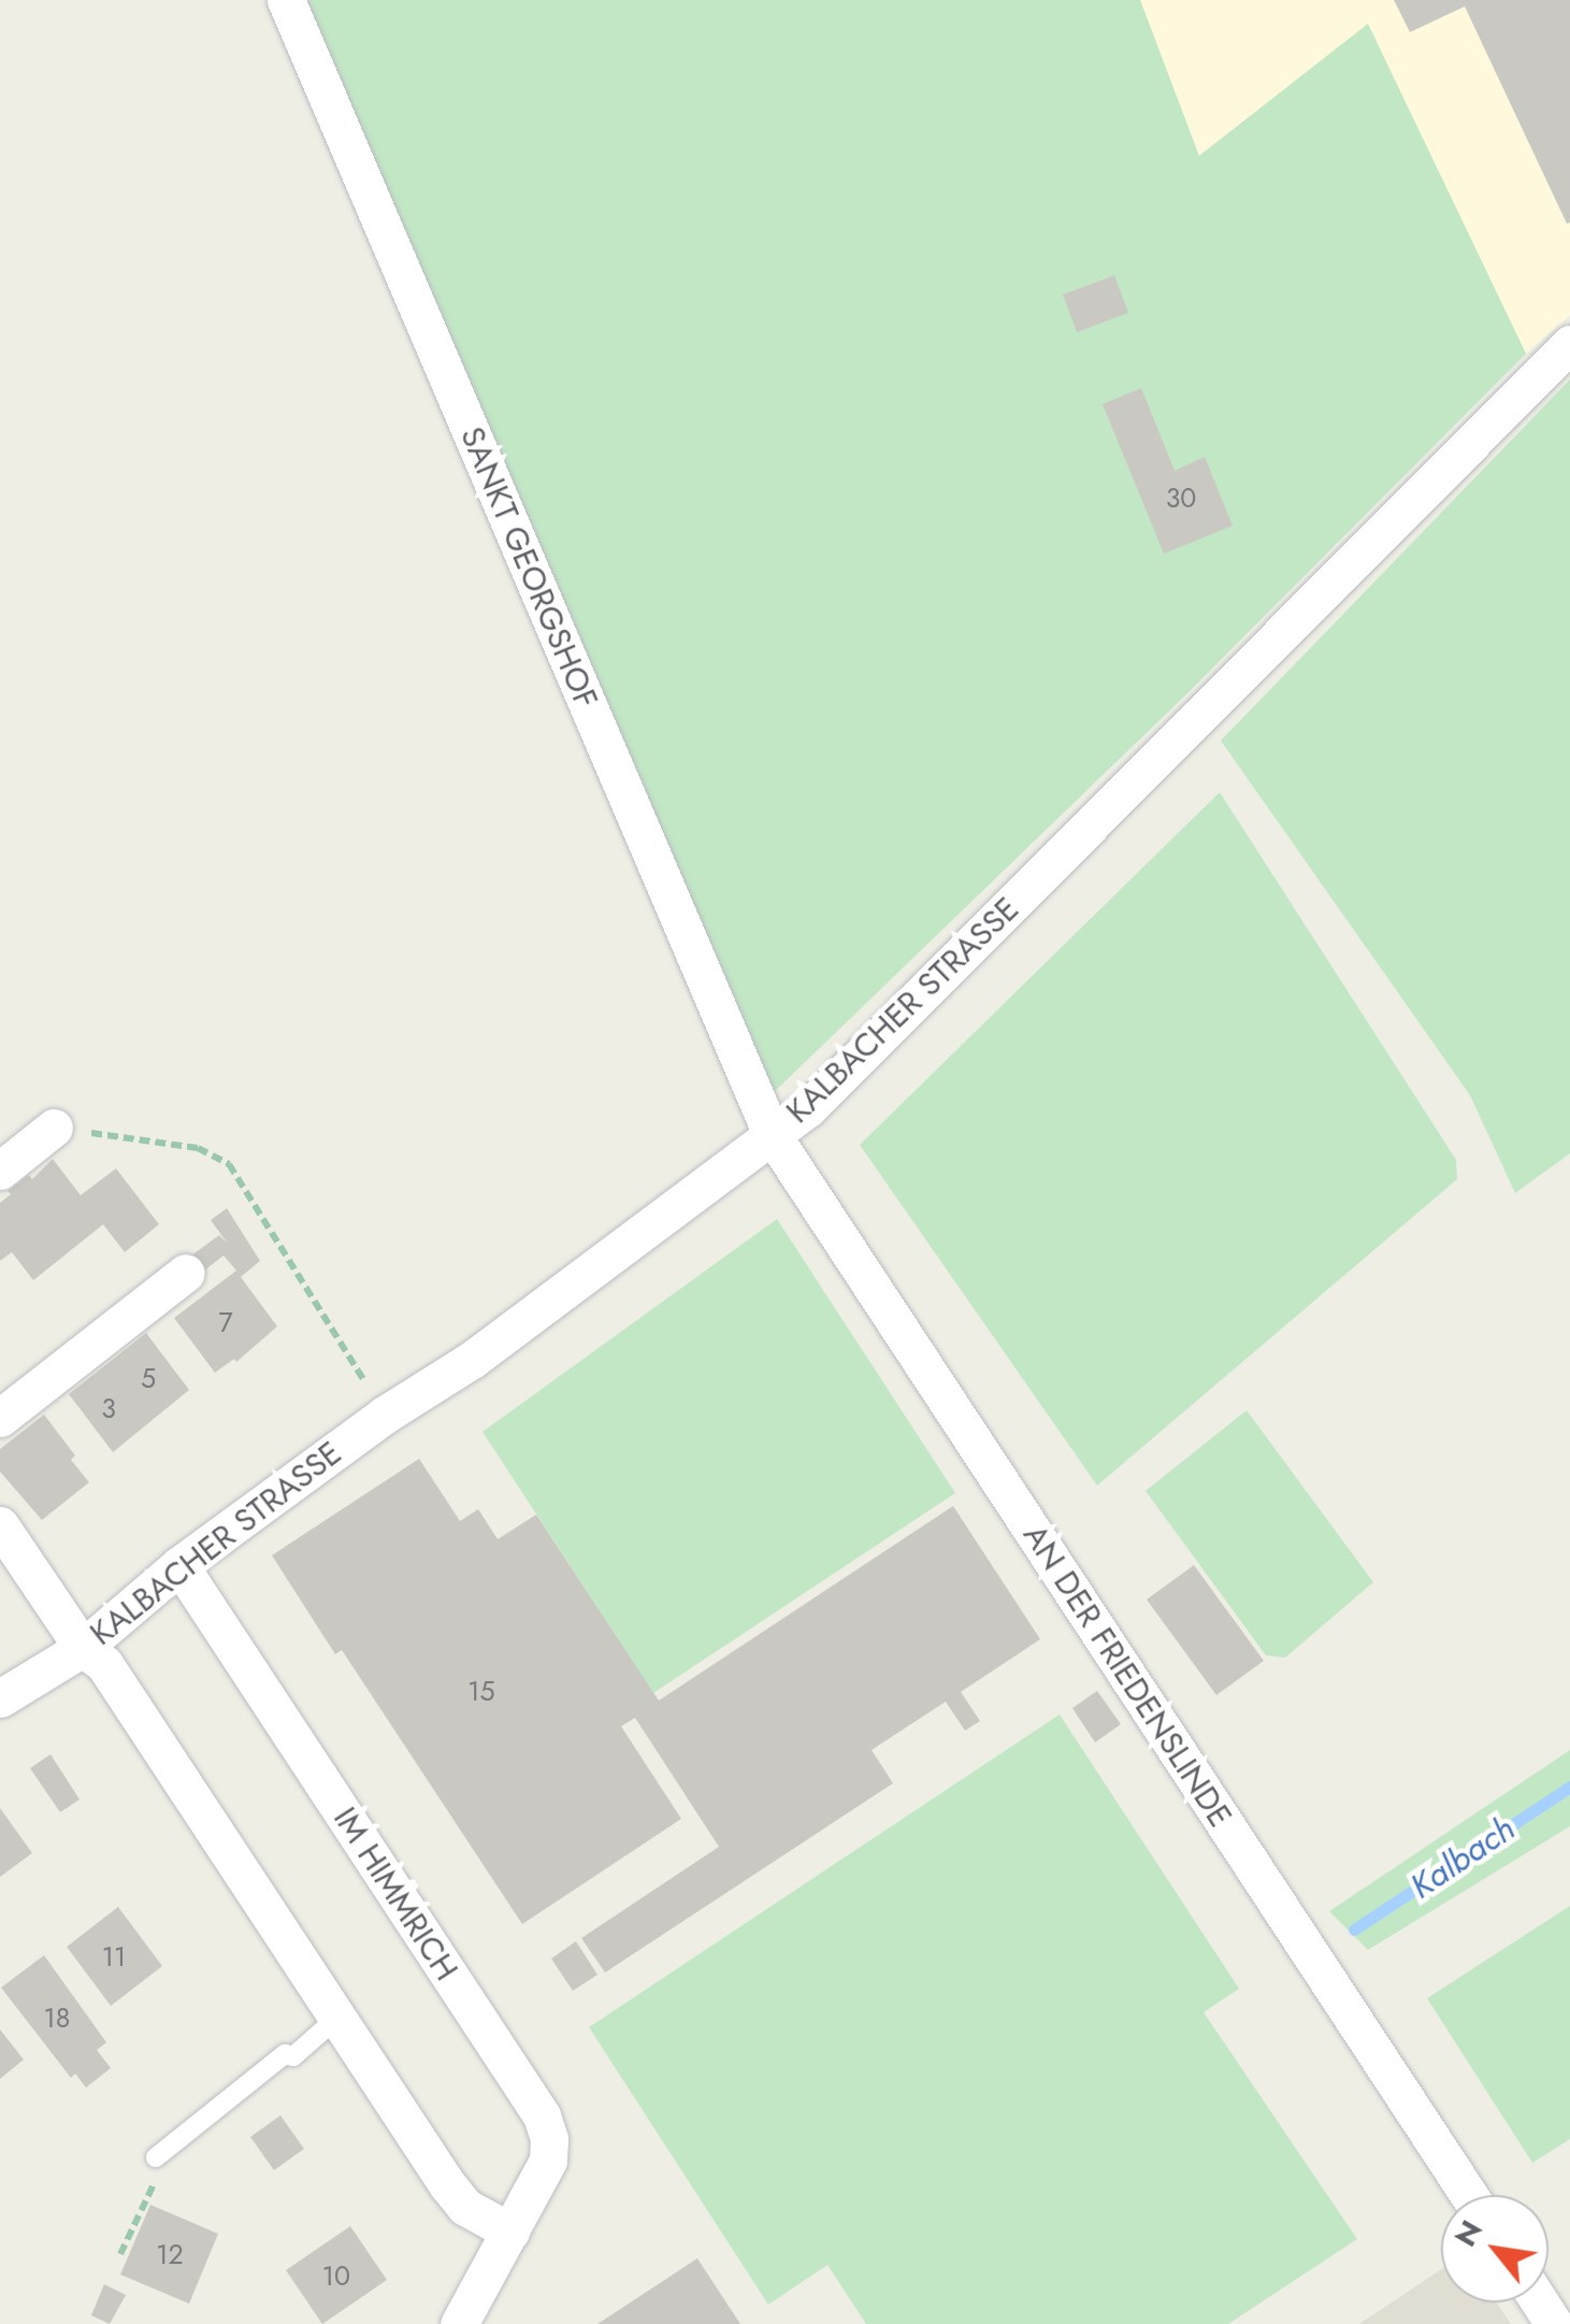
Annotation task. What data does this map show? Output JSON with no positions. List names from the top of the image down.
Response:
{
  "streets": {
    "street": [
      "SANKT GEORGSHOF",
      "KALBACHER STRASSE",
      "AN DER FRIEDENSLINDE",
      "IM HIMMRICH"
    ]
  },
  "crossings": [
    ["SANKT GEORGSHOF", "KALBACHER STRASSE"],
    ["SANKT GEORGSHOF", "AN DER FRIEDENSLINDE"],
    ["KALBACHER STRASSE", "AN DER FRIEDENSLINDE"],
    ["KALBACHER STRASSE", "IM HIMMRICH"]
  ],
  "water": ["Kalbach"],
  "house_numbers": [
    "30",
    "7",
    "5",
    "3",
    "15",
    "11",
    "18",
    "12",
    "10"
  ],
  "north": "top left"
}
